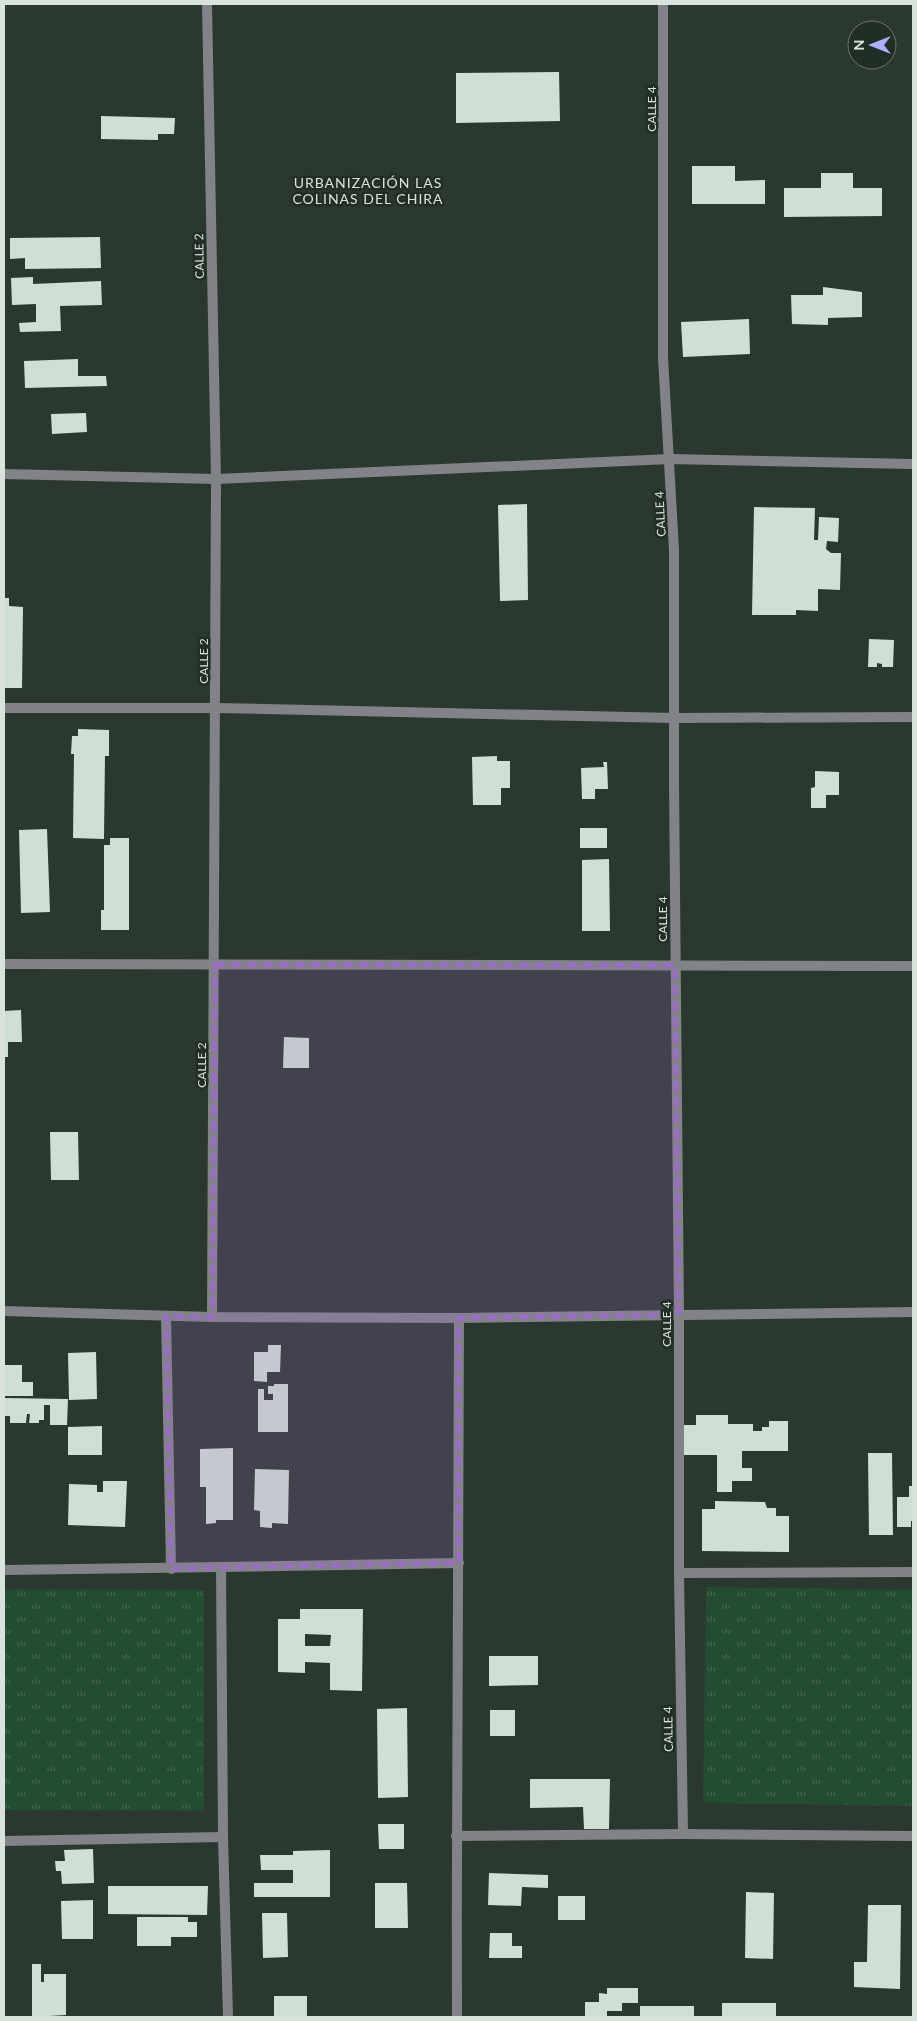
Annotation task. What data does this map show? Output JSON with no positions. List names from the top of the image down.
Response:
{
  "streets": {
    "street": ["CALLE 4", "CALLE 2"]
  },
  "districts": ["URBANIZACIÓN LAS COLINAS DEL CHIRA"],
  "north": "left"
}
